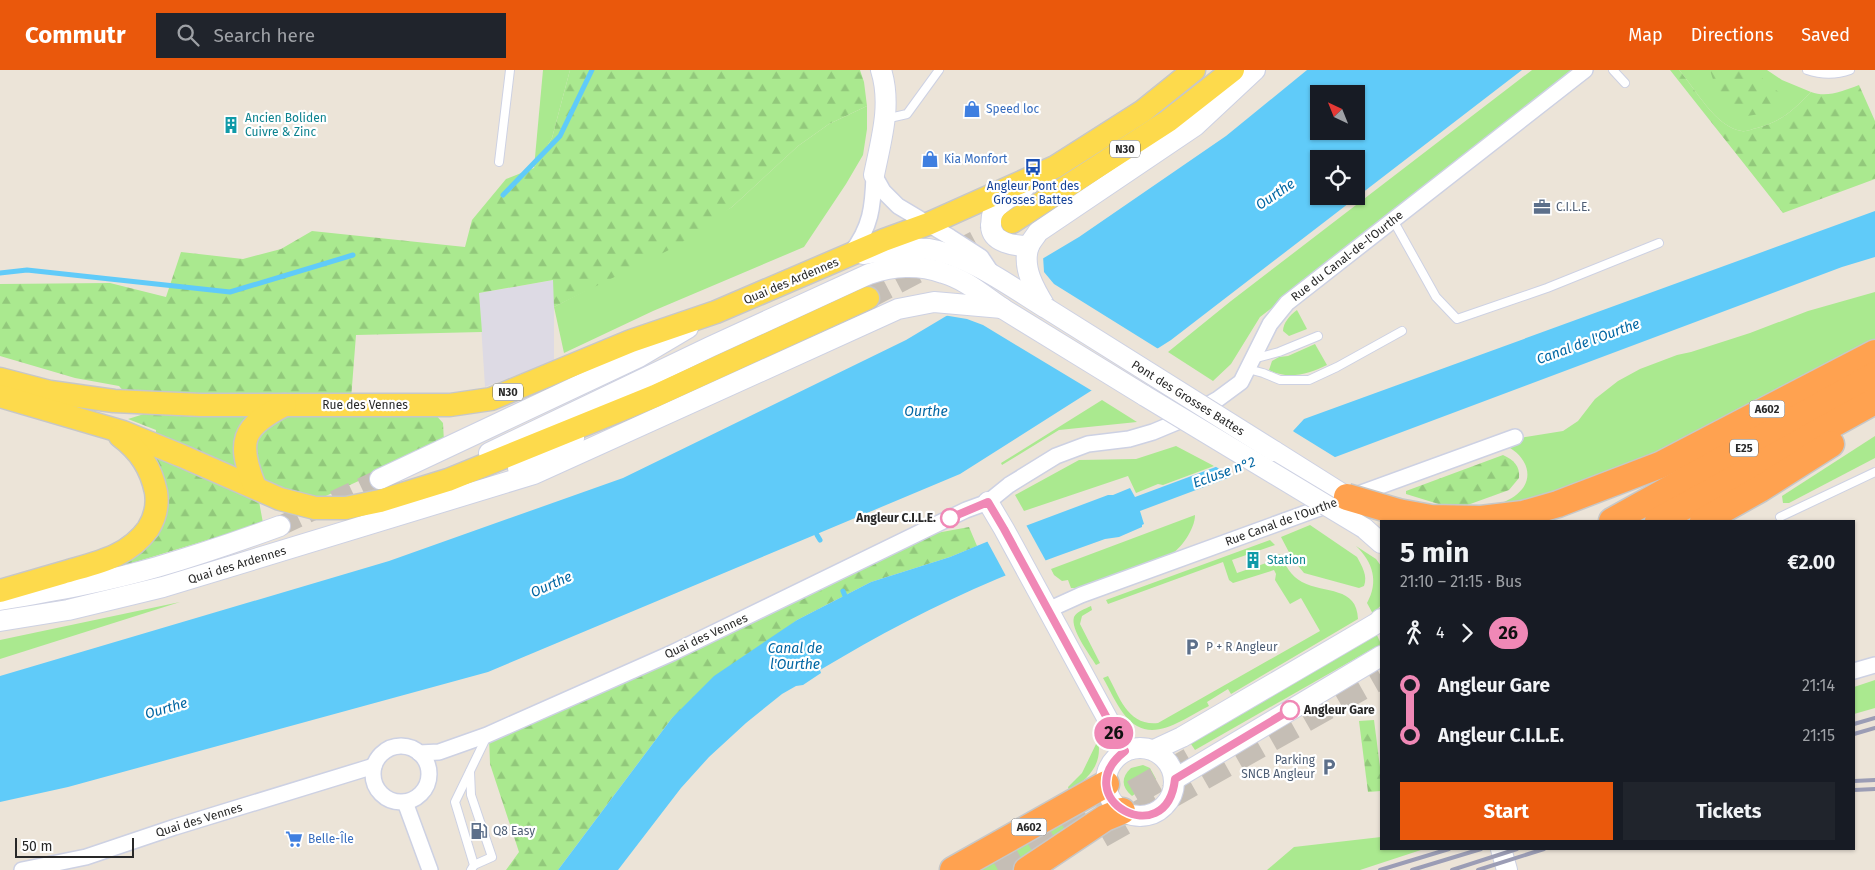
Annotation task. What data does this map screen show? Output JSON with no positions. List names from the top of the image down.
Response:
{
  "streets": {
    "highway": ["A602", "E25"],
    "main road": [
      "N30",
      "Quai des Ardennes",
      "Pont des Grosses Battes",
      "Rue des Vennes"
    ],
    "street": ["Rue du Canal-de-l'Ourthe", "Rue Canal de l'Ourthe", "Quai des Vennes"]
  },
  "crossings": [
    ["Rue du Canal-de-l'Ourthe", "Quai des Vennes"],
    ["Quai des Ardennes", "Pont des Grosses Battes"],
    ["Quai des Ardennes", "Rue des Vennes"],
    ["Pont des Grosses Battes", "A602"]
  ],
  "water": ["Ourthe", "Canal de l'Ourthe", "Ecluse n°2"],
  "places": {
    "shop": ["Speed loc", "Kia Monfort"],
    "building": ["Ancien Boliden Cuivre & Zinc", "Station"],
    "bus stop": ["Angleur Pont des Grosses Battes"],
    "office": ["C.I.L.E."],
    "other": ["Angleur C.I.L.E.", "Angleur Gare"],
    "parking": ["P + R Angleur", "Parking SNCB Angleur"],
    "fuel station": ["Q8 Easy"],
    "supermarket": ["Belle-Île"]
  },
  "lines": ["bus line 26"],
  "scale_bar": "50 m",
  "north": "top left",
  "page": {
    "header": "Commutr",
    "search": "Search here",
    "nav": ["Map", "Directions", "Saved"],
    "on_map": "26",
    "heading": ["5 min", "21:10 – 21:15 · Bus", "€2.00"],
    "legs": ["4", "26"],
    "list": [
      {
        "name": "Angleur Gare",
        "value": "21:14"
      },
      {
        "name": "Angleur C.I.L.E.",
        "value": "21:15"
      }
    ],
    "buttons": ["Start", "Tickets"],
    "scale": "50 m"
  }
}
